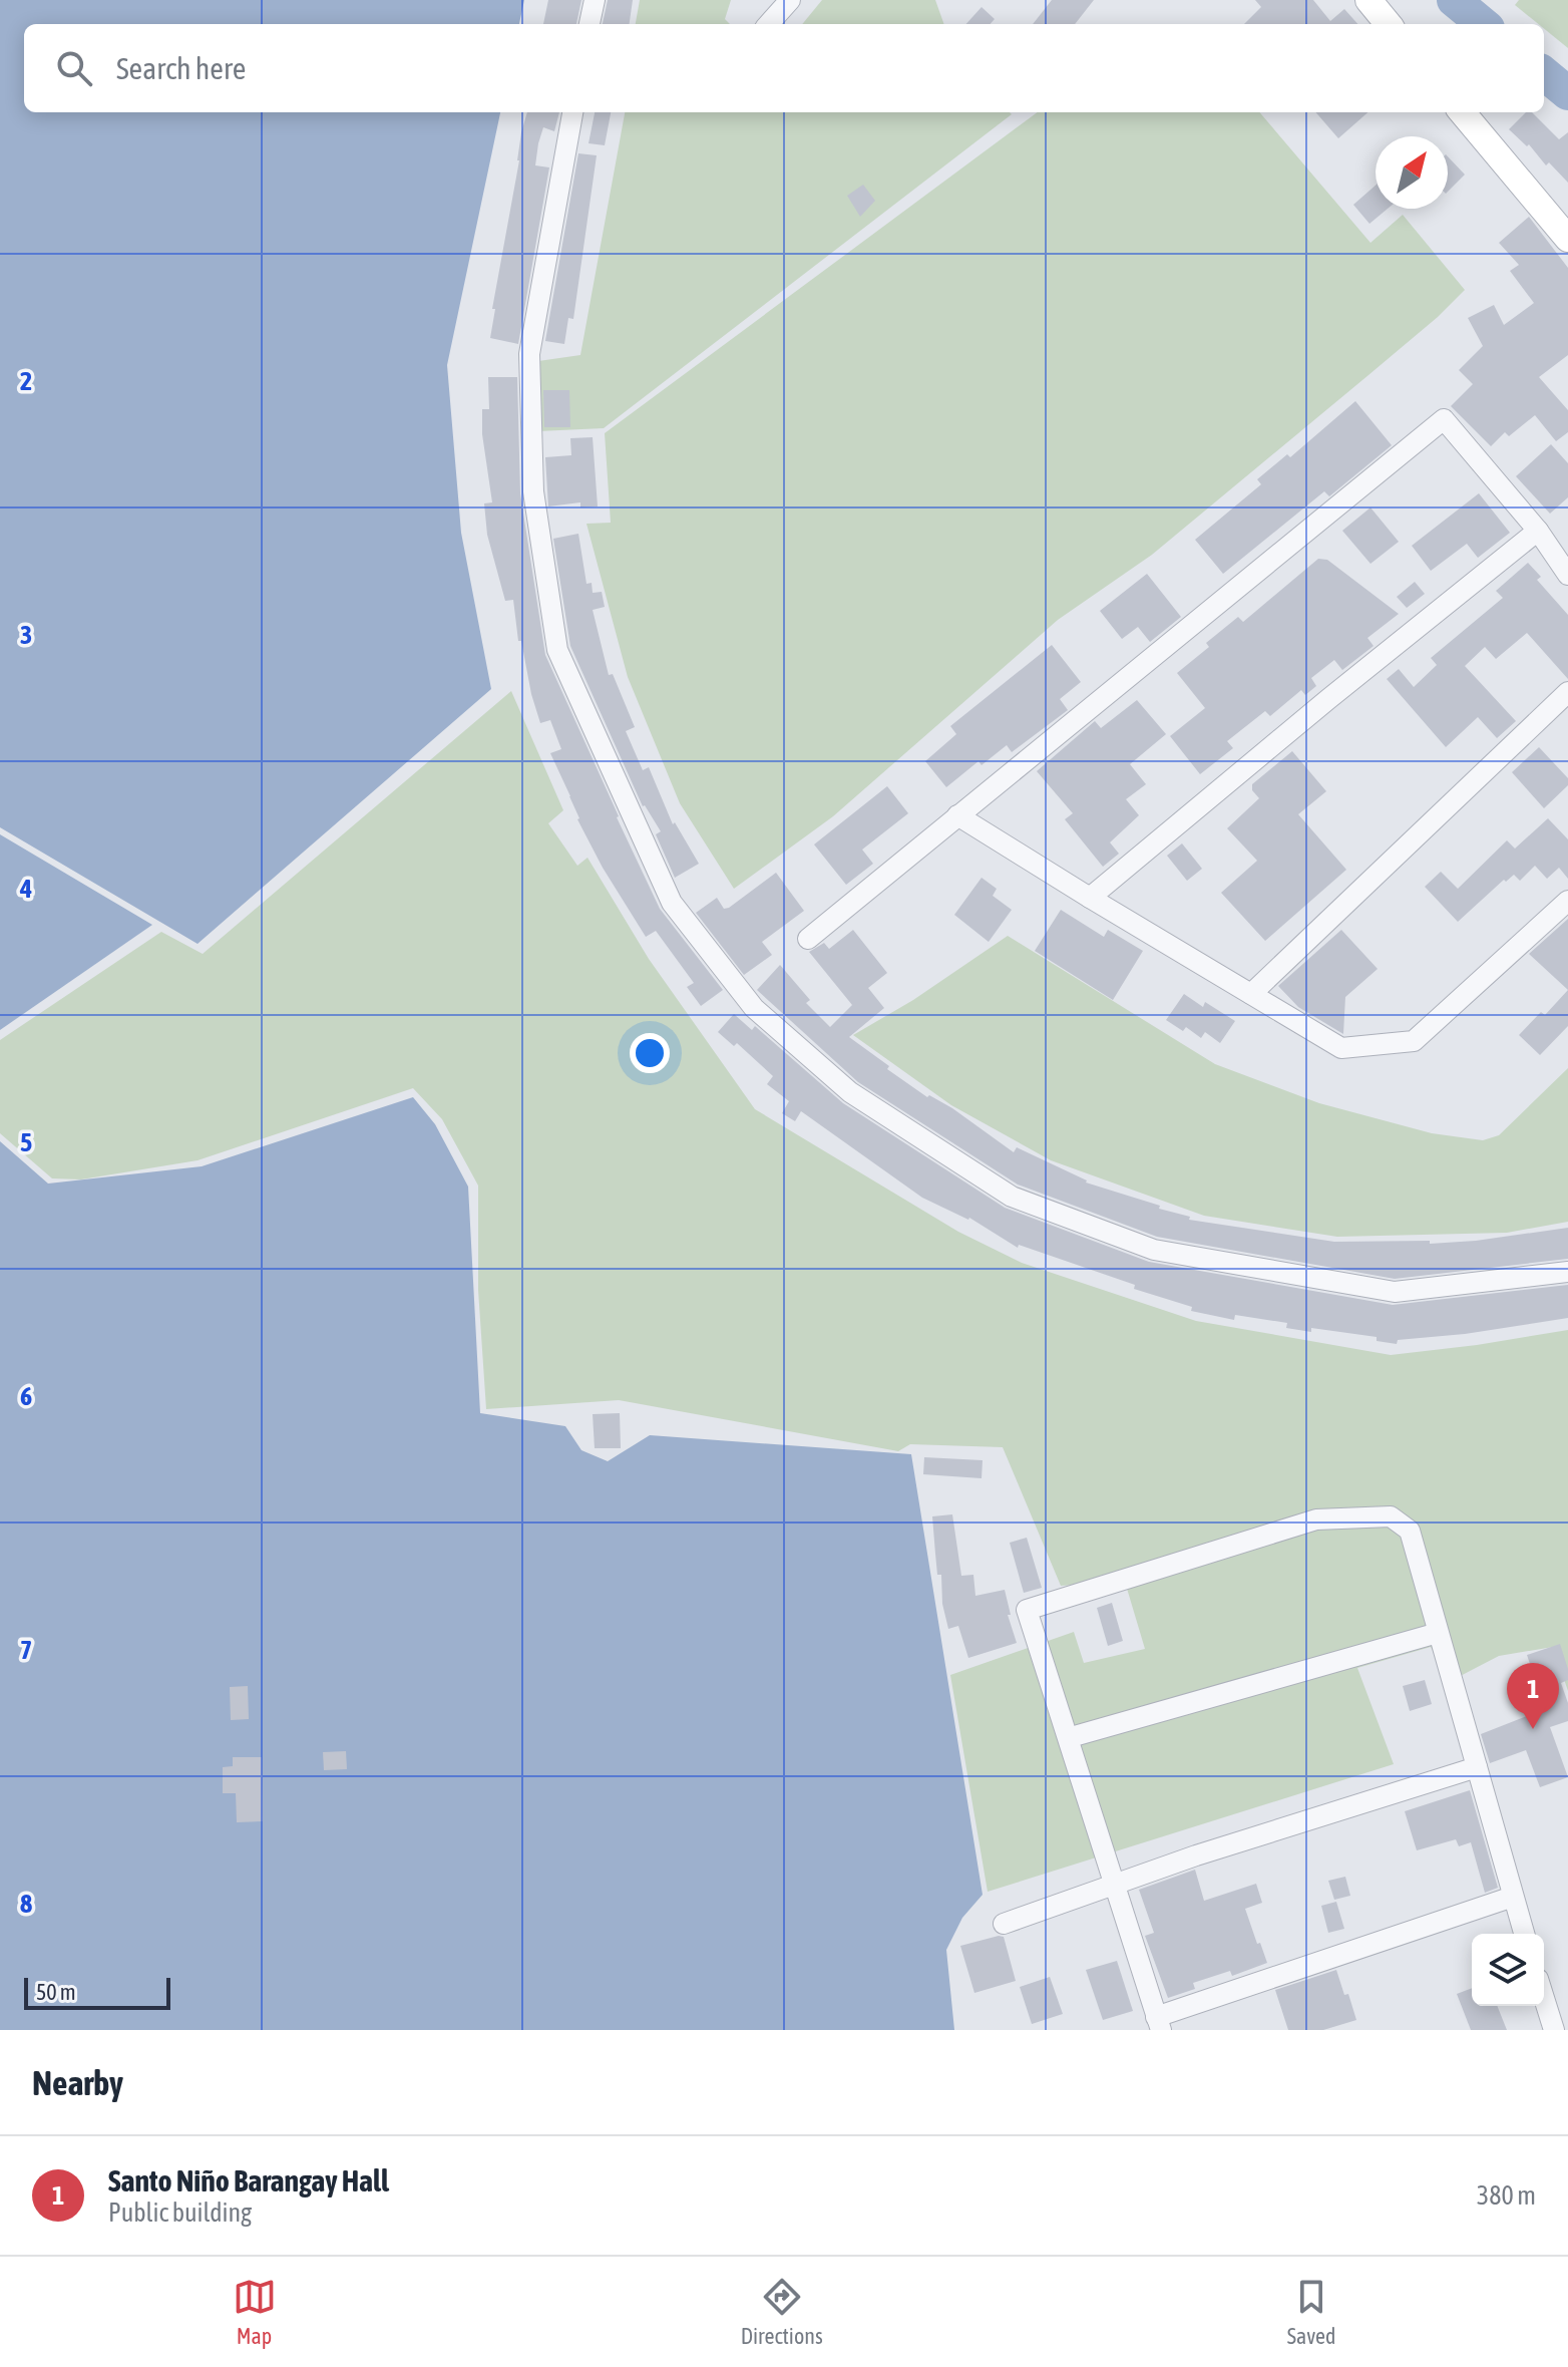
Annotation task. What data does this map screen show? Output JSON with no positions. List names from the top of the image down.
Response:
{
  "scale_bar": "50 m",
  "north": "top right",
  "page": {
    "search": "Search here",
    "pins": "1",
    "scale": "50 m",
    "heading": "Nearby",
    "list": [
      {
        "mark": "1",
        "name": "Santo Niño Barangay Hall",
        "note": "Public building",
        "value": "380 m"
      }
    ],
    "nav": ["Map", "Directions", "Saved"]
  },
  "grid": {
    "rows": [
      "2",
      "3",
      "4",
      "5",
      "6",
      "7",
      "8"
    ]
  }
}
